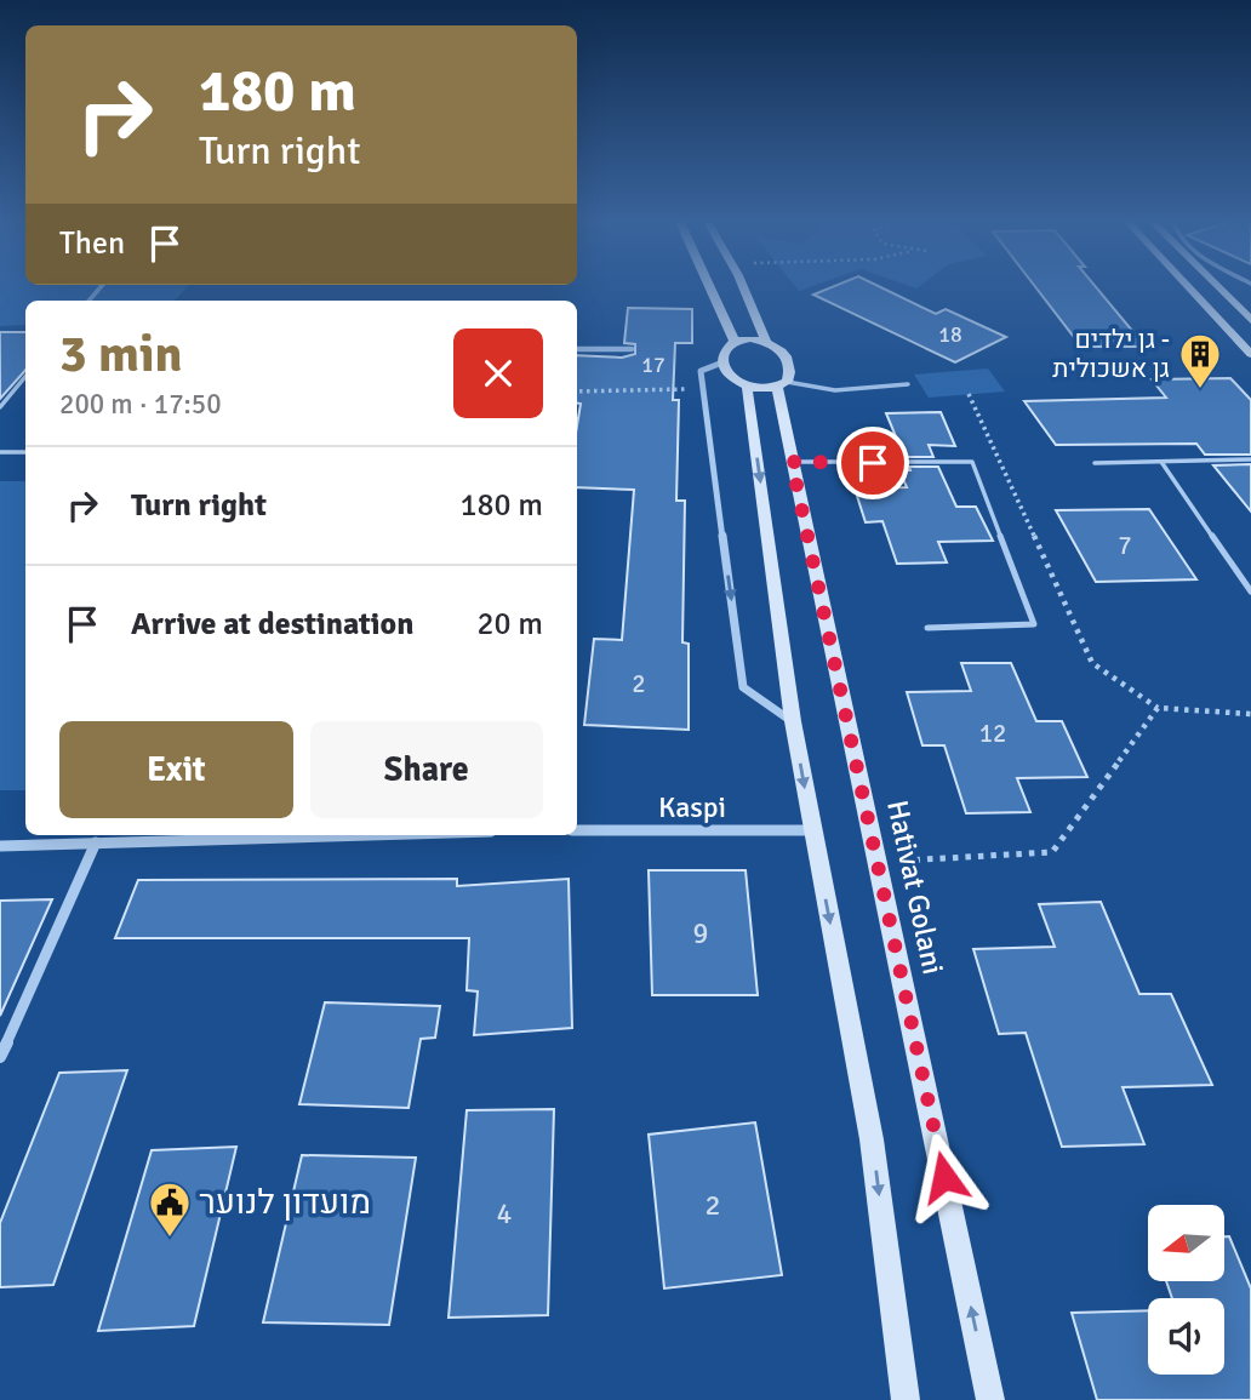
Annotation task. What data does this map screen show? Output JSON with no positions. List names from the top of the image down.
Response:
{
  "streets": {
    "street": ["Kaspi", "Hativat Golani"]
  },
  "places": {
    "building": ["גן ילדים - גן אשכולית"],
    "public building": ["מועדון לנוער"]
  },
  "house_numbers": [
    "18",
    "17",
    "7",
    "2",
    "12",
    "9",
    "2",
    "4"
  ],
  "north": "left",
  "page": {
    "turn": ["180 m", "Turn right"],
    "then": "Then",
    "heading": ["3 min", "200 m · 17:50"],
    "list": [
      {
        "name": "Turn right",
        "value": "180 m"
      },
      {
        "name": "Arrive at destination",
        "value": "20 m"
      }
    ],
    "buttons": ["Exit", "Share"]
  }
}
